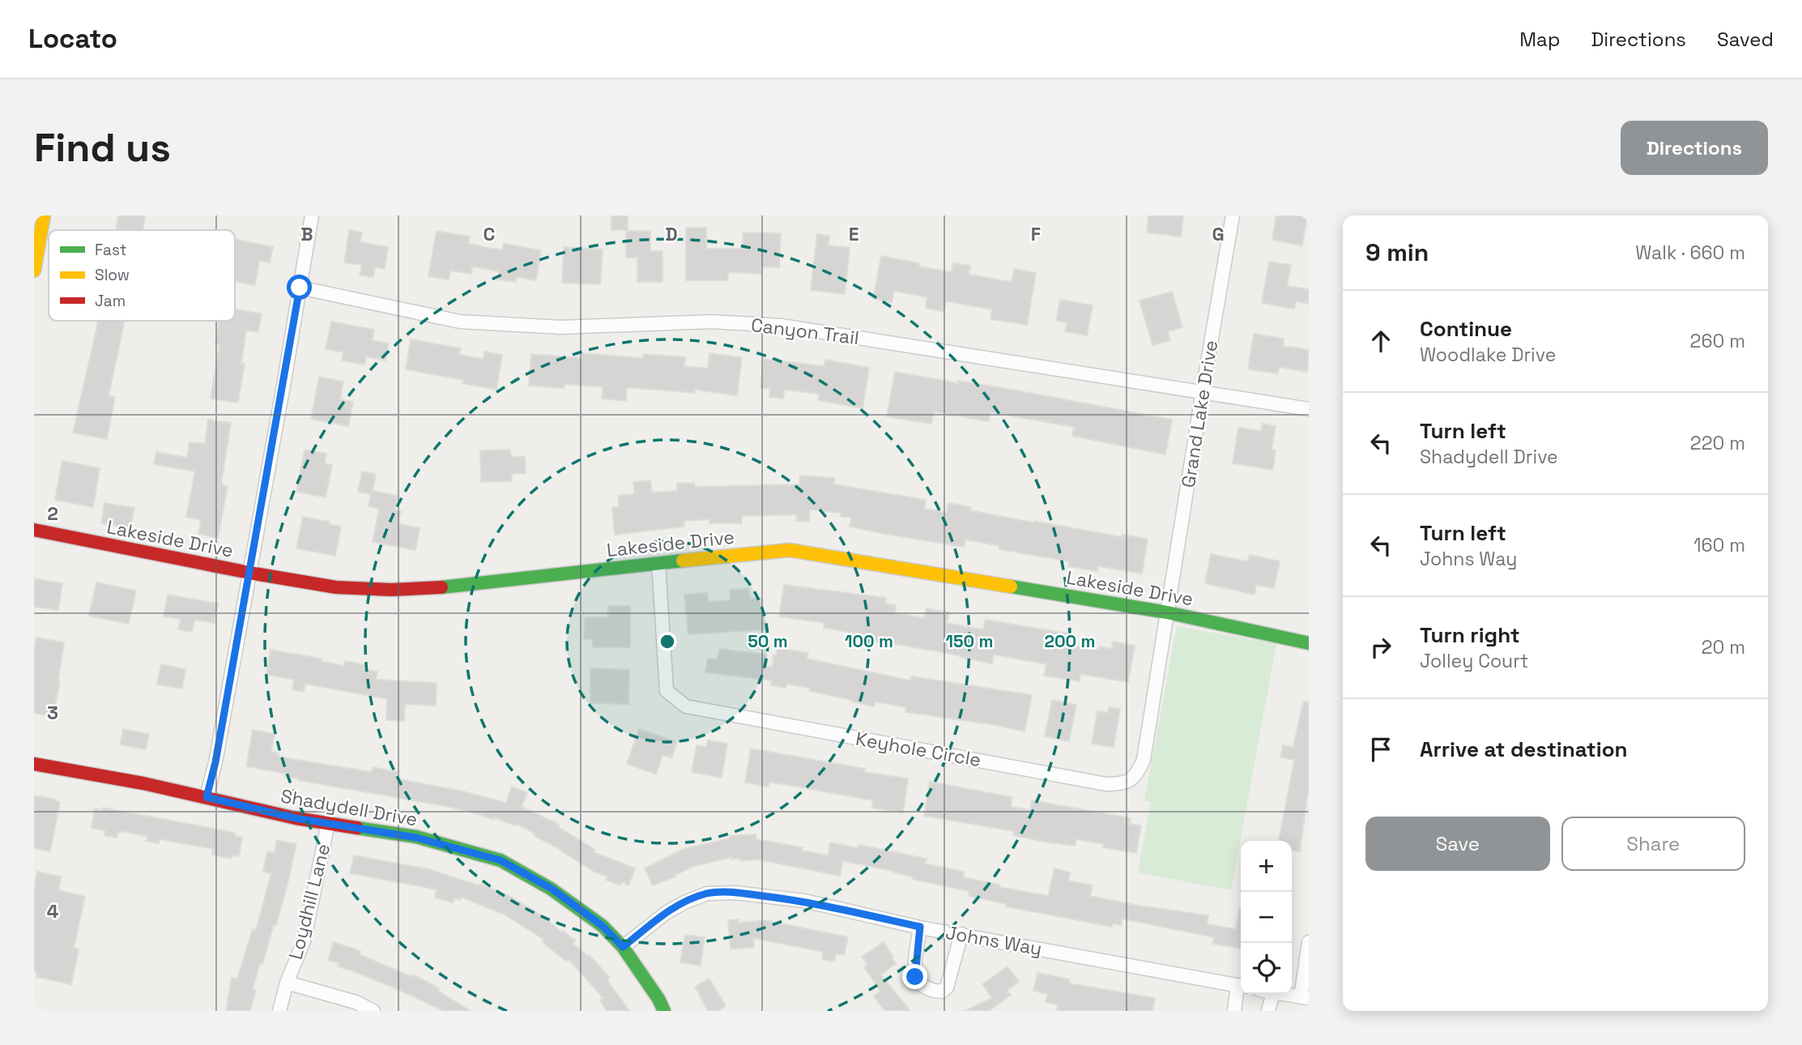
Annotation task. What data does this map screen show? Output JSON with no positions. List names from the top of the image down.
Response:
{
  "streets": {
    "street": [
      "Canyon Trail",
      "Grand Lake Drive",
      "Lakeside Drive",
      "Keyhole Circle",
      "Shadydell Drive",
      "Loydhill Lane",
      "Johns Way"
    ]
  },
  "crossings": [
    ["Canyon Trail", "Grand Lake Drive"],
    ["Grand Lake Drive", "Lakeside Drive"],
    ["Grand Lake Drive", "Keyhole Circle"],
    ["Lakeside Drive", "Keyhole Circle"],
    ["Shadydell Drive", "Loydhill Lane"],
    ["Shadydell Drive", "Johns Way"]
  ],
  "legend": ["Fast", "Slow", "Jam"],
  "page": {
    "header": "Locato",
    "nav": ["Map", "Directions", "Saved"],
    "buttons": [
      "Directions",
      ["Save", "Share"]
    ],
    "title": "Find us",
    "heading": ["9 min", "Walk · 660 m"],
    "list": [
      ["Continue", "Woodlake Drive", "260 m"],
      ["Turn left", "Shadydell Drive", "220 m"],
      ["Turn left", "Johns Way", "160 m"],
      ["Turn right", "Jolley Court", "20 m"],
      "Arrive at destination"
    ],
    "map_buttons": ["+", "−"]
  },
  "grid": {
    "columns": [
      "B",
      "C",
      "D",
      "E",
      "F",
      "G"
    ],
    "rows": ["2", "3", "4"]
  },
  "rings": [
    "50 m",
    "100 m",
    "150 m",
    "200 m"
  ]
}
